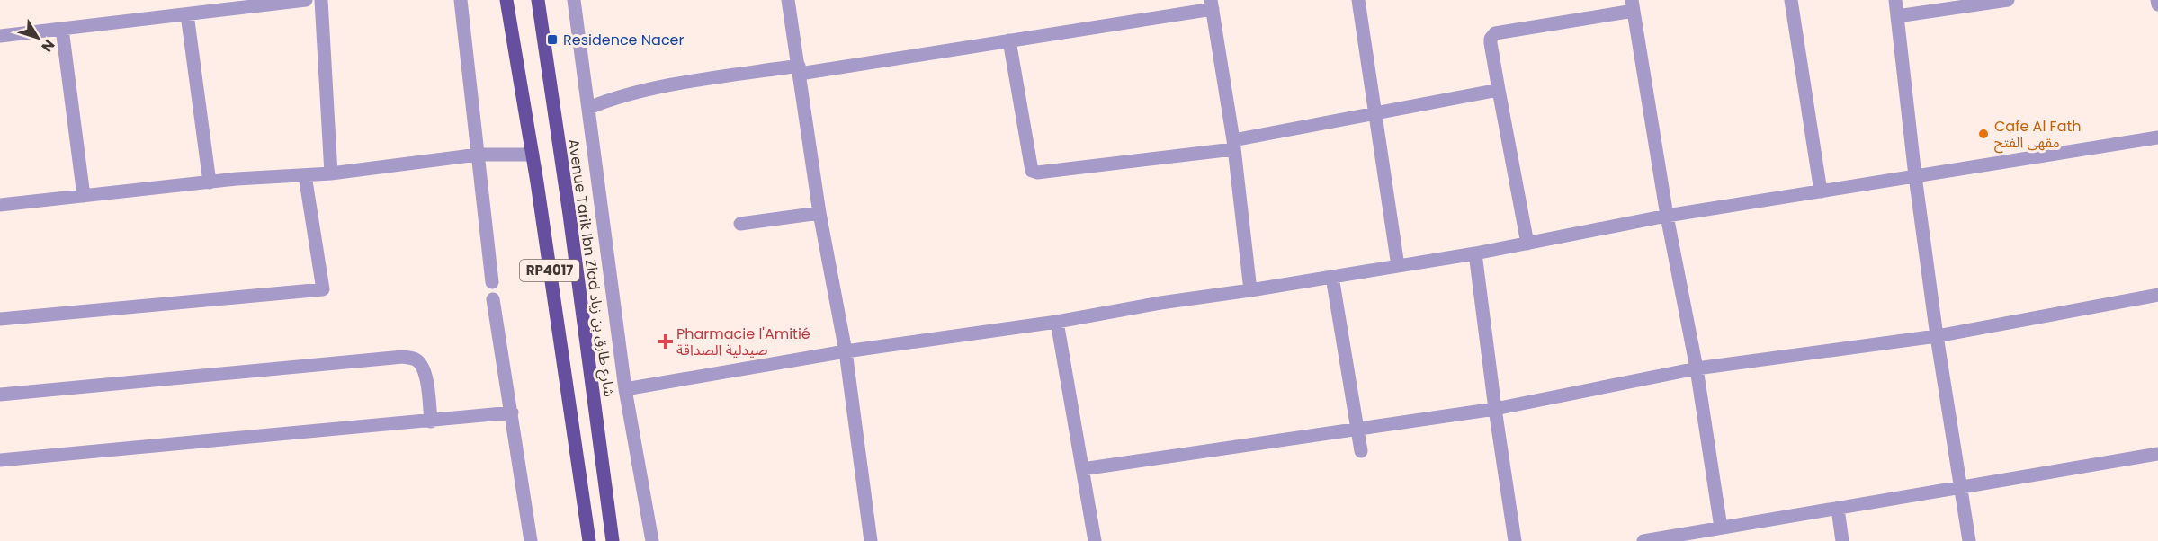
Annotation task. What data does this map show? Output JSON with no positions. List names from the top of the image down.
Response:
{
  "streets": {
    "main road": ["Avenue Tarik Ibn Ziad شارع طارق بن زياد", "RP4017"]
  },
  "places": {
    "transit": ["Residence Nacer"],
    "other": ["Cafe Al Fath مقهى الفتح"],
    "health": ["Pharmacie l'Amitié صيدلية الصداقة"]
  },
  "north": "bottom right"
}
